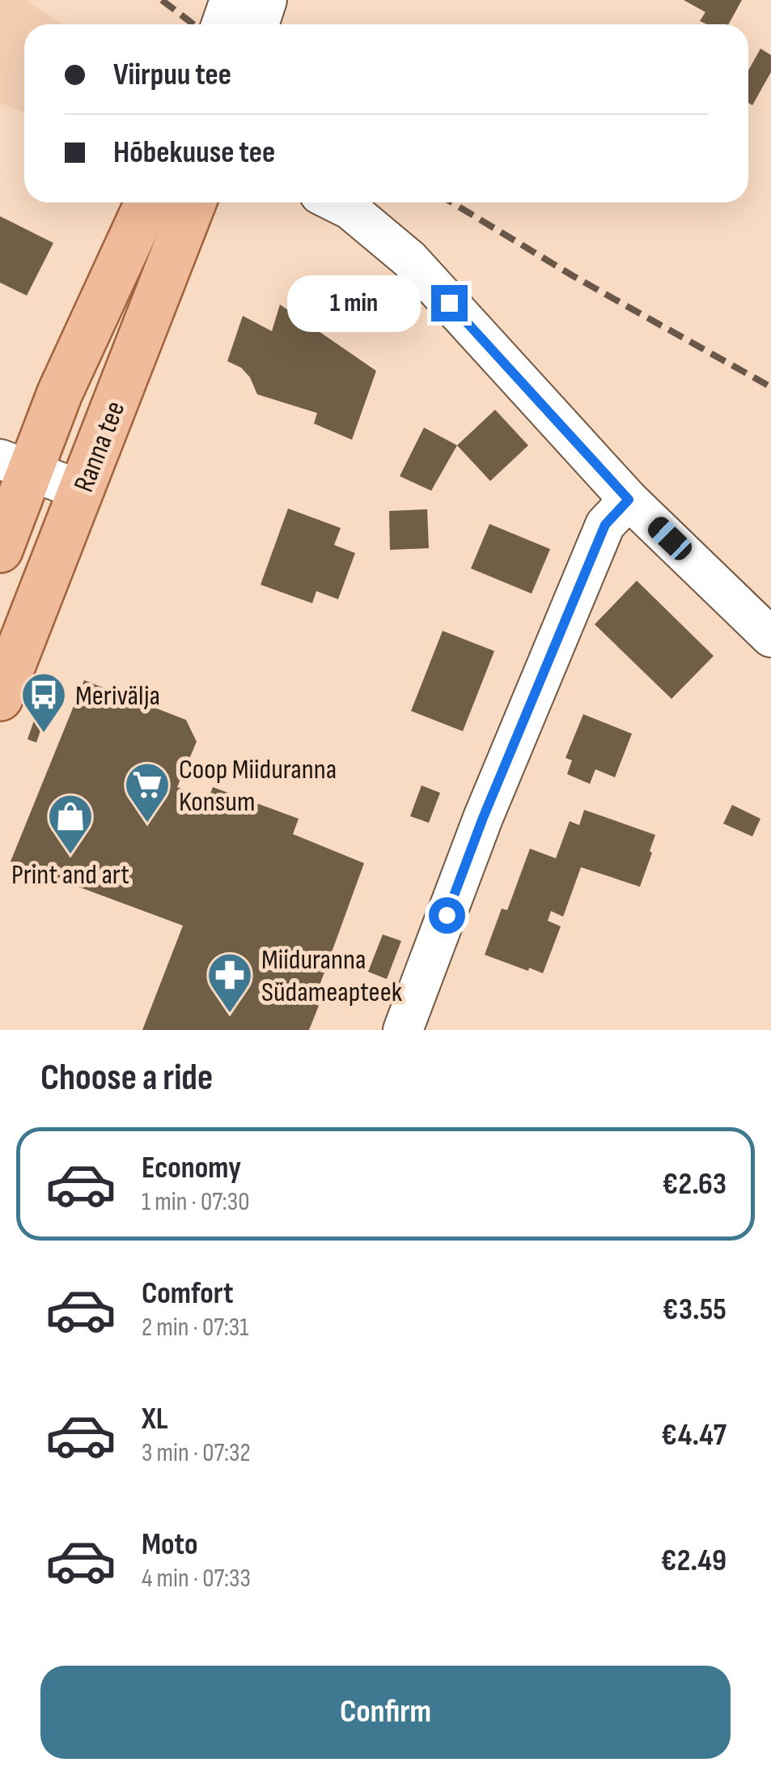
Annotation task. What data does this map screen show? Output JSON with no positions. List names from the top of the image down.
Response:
{
  "streets": {
    "main road": ["Ranna tee"]
  },
  "places": {
    "bus stop": ["Merivälja"],
    "supermarket": ["Coop Miiduranna Konsum"],
    "shop": ["Print and art"],
    "pharmacy": ["Miiduranna Südameapteek"]
  },
  "page": {
    "banner": ["Viirpuu tee", "Hõbekuuse tee"],
    "bubble": "1 min",
    "heading": "Choose a ride",
    "list": [
      {
        "name": "Economy",
        "note": "1 min · 07:30",
        "value": "€2.63"
      },
      {
        "name": "Comfort",
        "note": "2 min · 07:31",
        "value": "€3.55"
      },
      {
        "name": "XL",
        "note": "3 min · 07:32",
        "value": "€4.47"
      },
      {
        "name": "Moto",
        "note": "4 min · 07:33",
        "value": "€2.49"
      }
    ],
    "buttons": "Confirm"
  }
}
